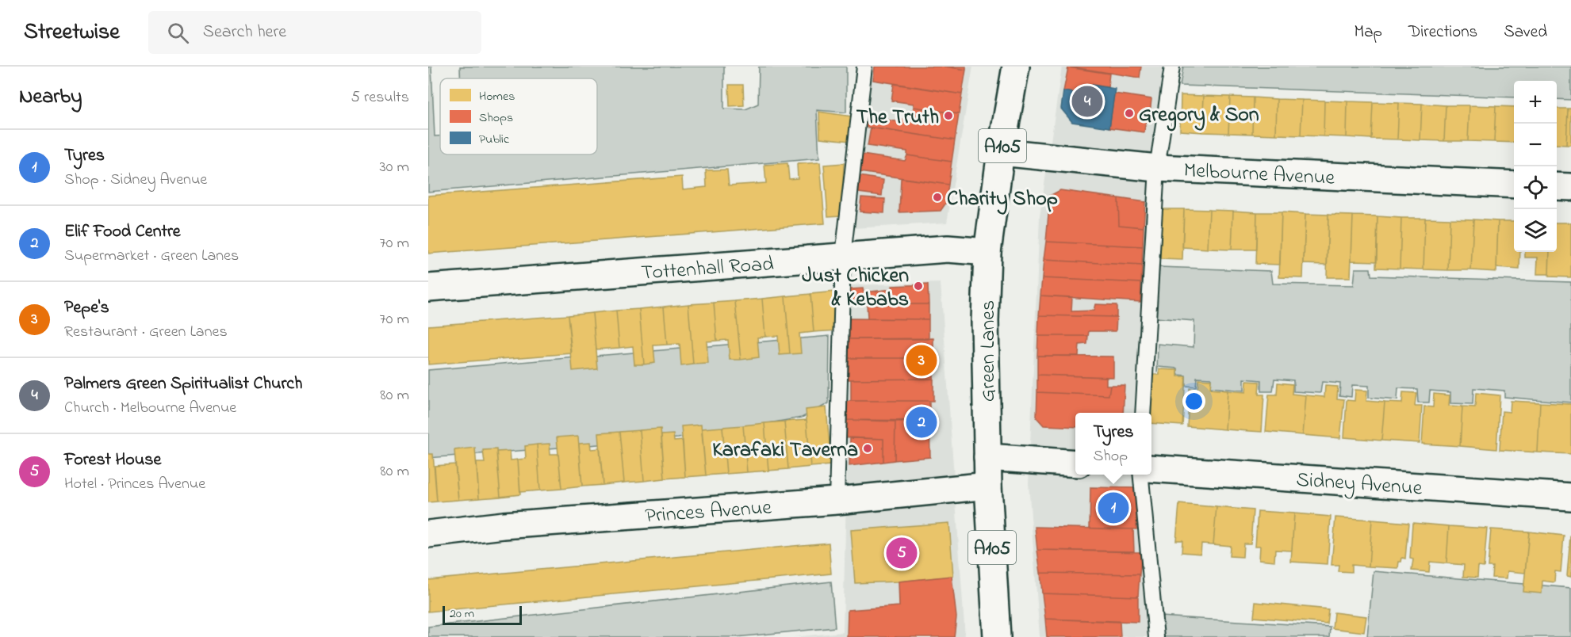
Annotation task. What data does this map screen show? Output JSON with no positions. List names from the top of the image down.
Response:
{
  "streets": {
    "street": [
      "A105",
      "Melbourne Avenue",
      "Tottenhall Road",
      "Green Lanes",
      "Sidney Avenue",
      "Princes Avenue"
    ]
  },
  "crossings": [
    ["Melbourne Avenue", "Green Lanes"],
    ["Tottenhall Road", "Green Lanes"],
    ["Green Lanes", "Princes Avenue"]
  ],
  "places": [
    "Gregory & Son",
    "The Truth",
    "Charity Shop",
    "Just Chicken & Kebabs",
    "Karafaki Taverna"
  ],
  "legend": ["Homes", "Shops", "Public"],
  "scale_bar": "20 m",
  "page": {
    "header": "Streetwise",
    "search": "Search here",
    "nav": ["Map", "Directions", "Saved"],
    "heading": ["Nearby", "5 results"],
    "map_buttons": ["+", "−"],
    "pins": [
      "4",
      "3",
      "2",
      "1",
      "5"
    ],
    "list": [
      {
        "mark": "1",
        "name": "Tyres",
        "note": "Shop · Sidney Avenue",
        "value": "30 m"
      },
      {
        "mark": "2",
        "name": "Elif Food Centre",
        "note": "Supermarket · Green Lanes",
        "value": "70 m"
      },
      {
        "mark": "3",
        "name": "Pepe's",
        "note": "Restaurant · Green Lanes",
        "value": "70 m"
      },
      {
        "mark": "4",
        "name": "Palmers Green Spiritualist Church",
        "note": "Church · Melbourne Avenue",
        "value": "80 m"
      },
      {
        "mark": "5",
        "name": "Forest House",
        "note": "Hotel · Princes Avenue",
        "value": "80 m"
      }
    ],
    "popup": ["Tyres", "Shop"],
    "scale": "20 m"
  }
}
